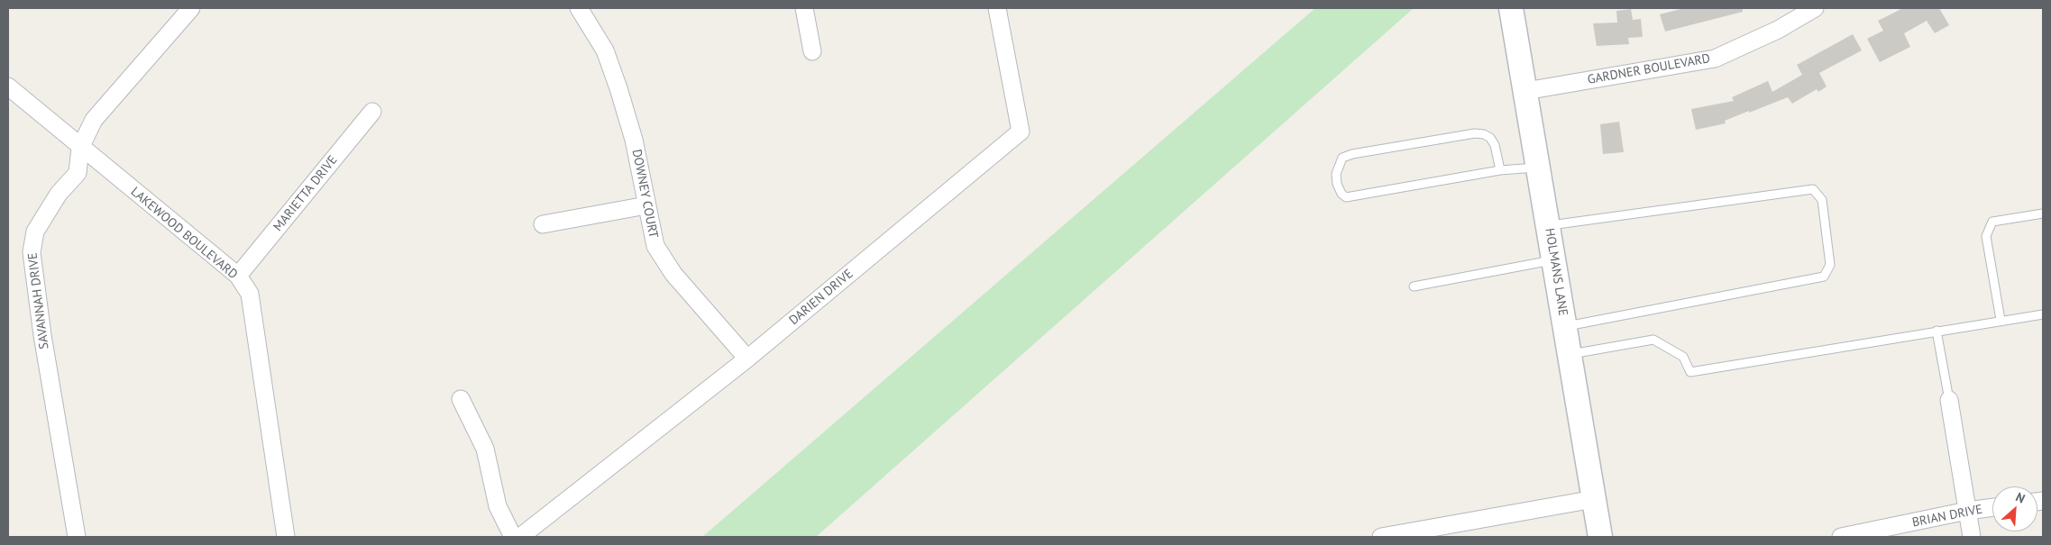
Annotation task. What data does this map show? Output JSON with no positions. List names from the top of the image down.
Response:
{
  "streets": {
    "main road": ["HOLMANS LANE"],
    "street": [
      "GARDNER BOULEVARD",
      "MARIETTA DRIVE",
      "DOWNEY COURT",
      "LAKEWOOD BOULEVARD",
      "DARIEN DRIVE",
      "SAVANNAH DRIVE",
      "BRIAN DRIVE"
    ]
  },
  "crossings": [
    ["GARDNER BOULEVARD", "HOLMANS LANE"],
    ["MARIETTA DRIVE", "LAKEWOOD BOULEVARD"],
    ["DOWNEY COURT", "DARIEN DRIVE"],
    ["LAKEWOOD BOULEVARD", "SAVANNAH DRIVE"]
  ],
  "north": "top right"
}
